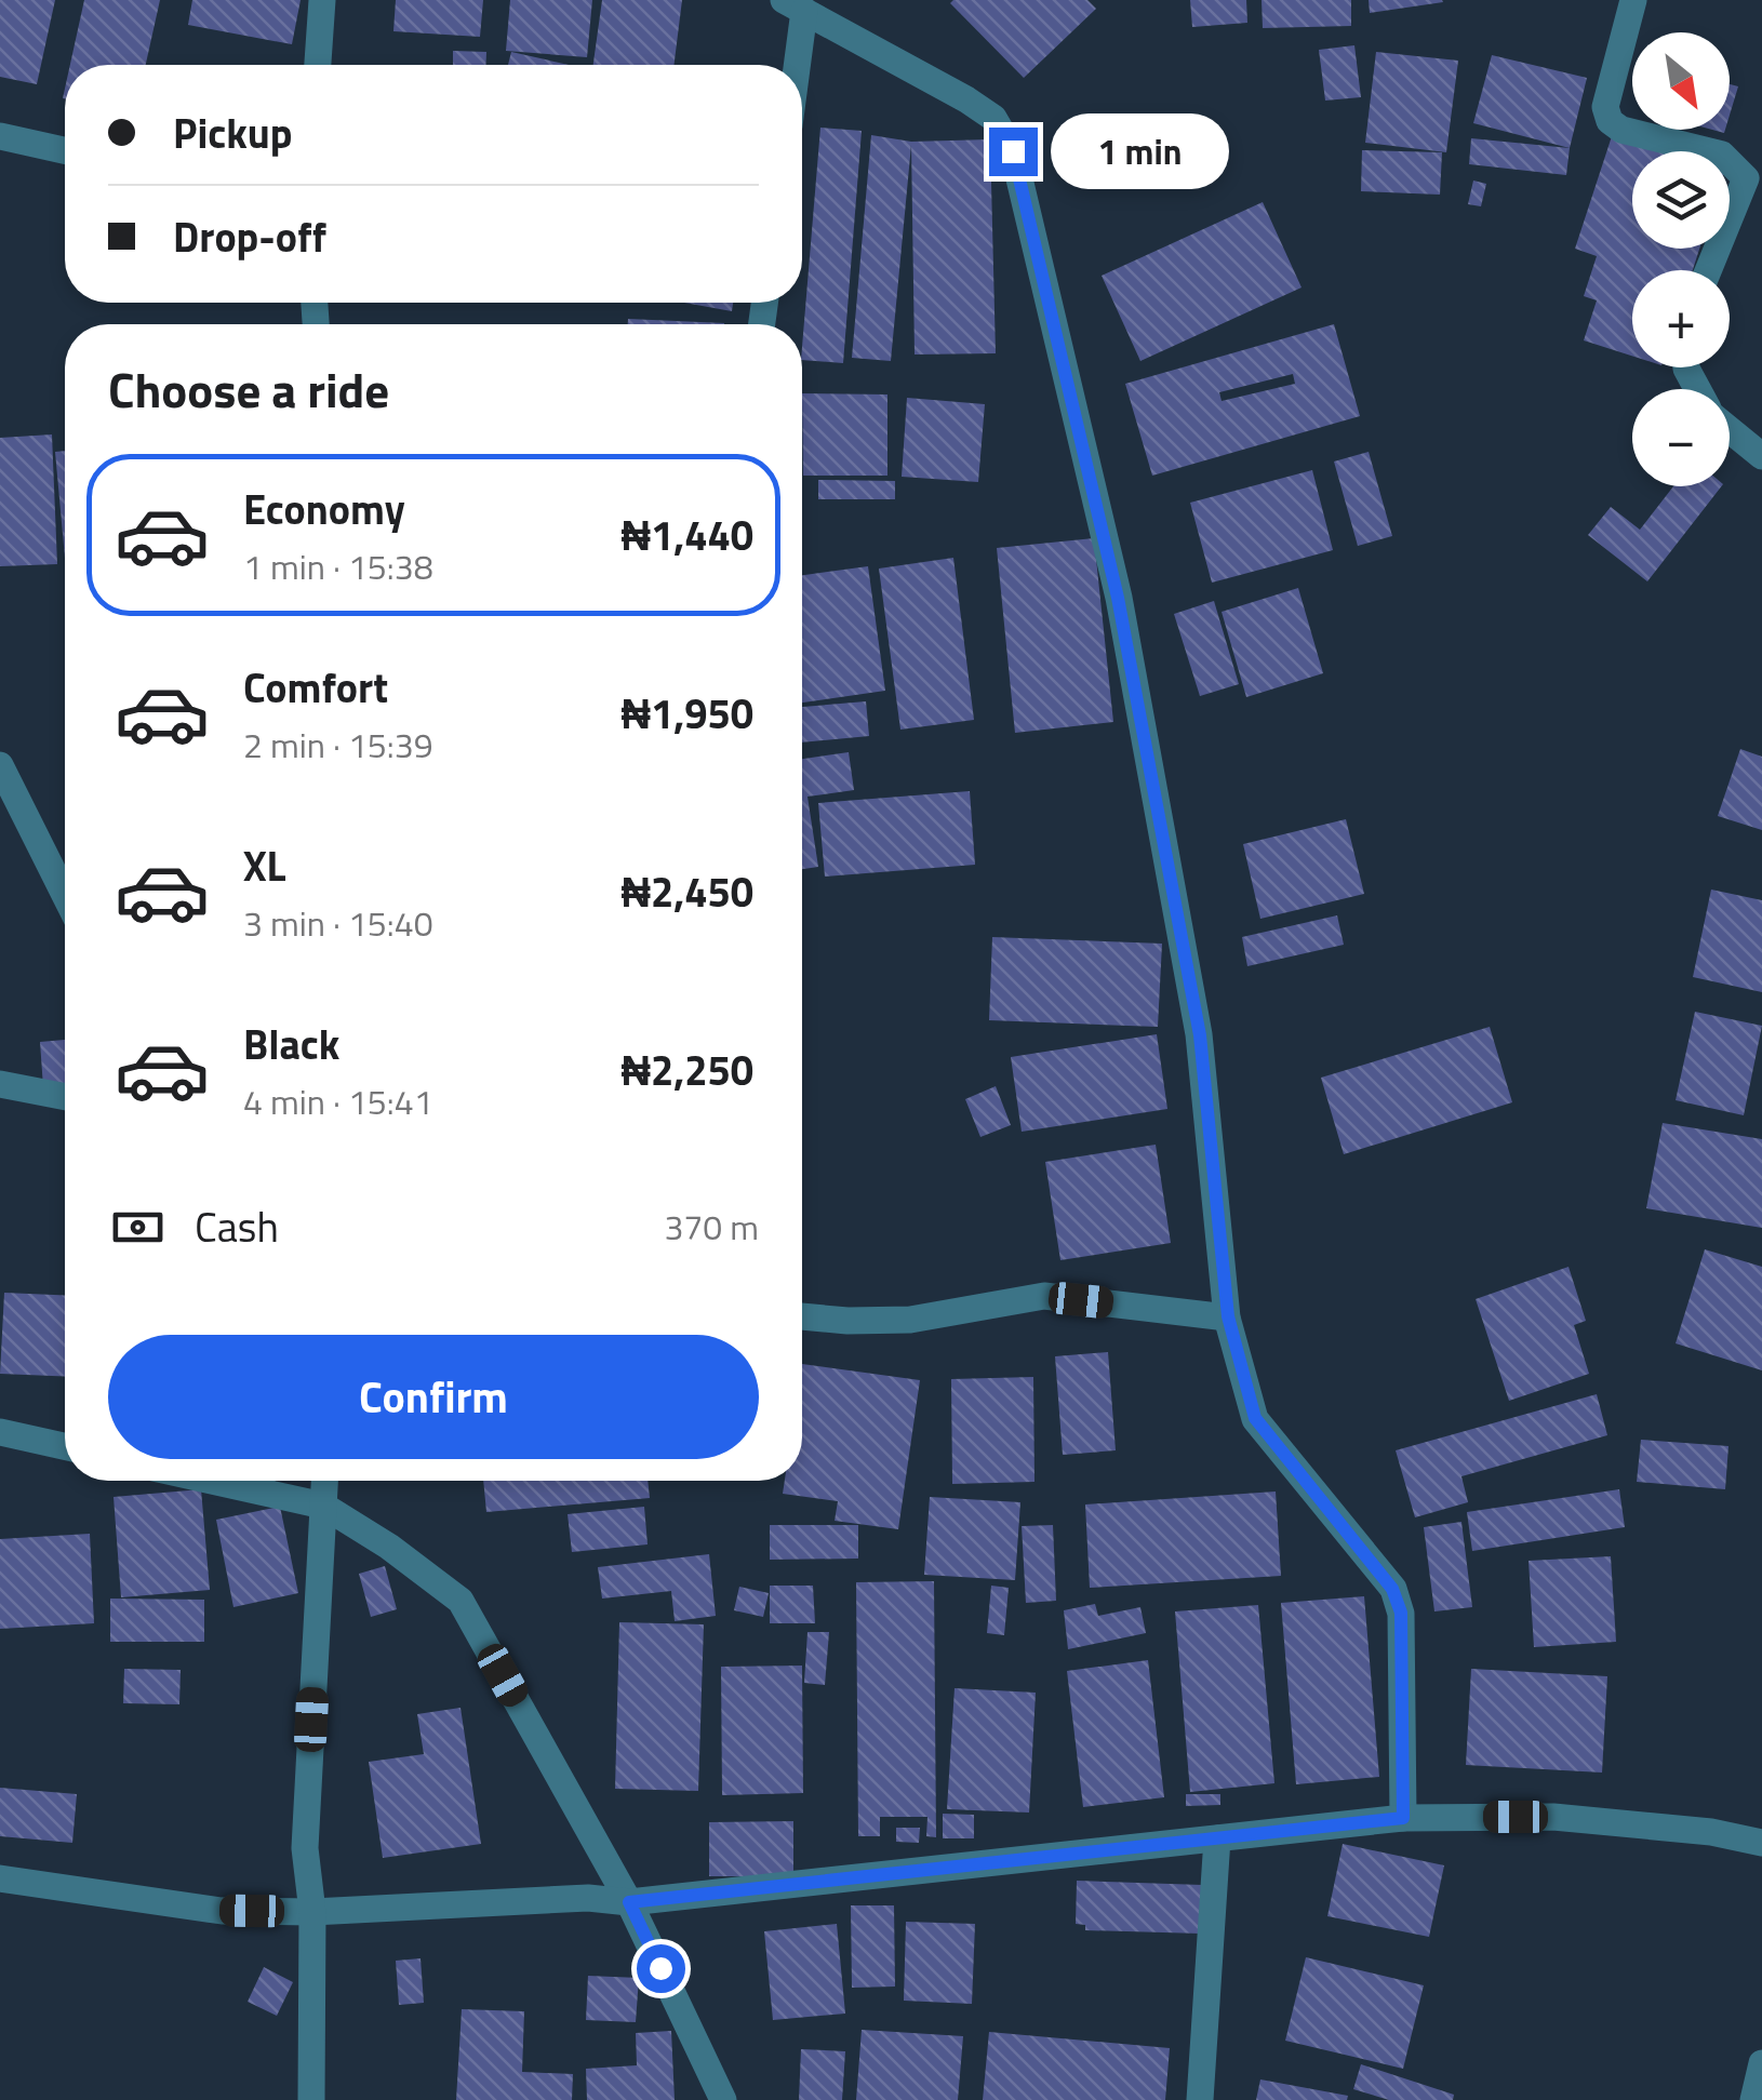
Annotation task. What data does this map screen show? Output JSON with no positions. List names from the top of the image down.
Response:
{
  "north": "bottom right",
  "page": {
    "map_buttons": ["+", "−"],
    "banner": ["Pickup", "Drop-off"],
    "bubble": "1 min",
    "heading": "Choose a ride",
    "list": [
      {
        "name": "Economy",
        "note": "1 min · 15:38",
        "value": "₦1,440"
      },
      {
        "name": "Comfort",
        "note": "2 min · 15:39",
        "value": "₦1,950"
      },
      {
        "name": "XL",
        "note": "3 min · 15:40",
        "value": "₦2,450"
      },
      {
        "name": "Black",
        "note": "4 min · 15:41",
        "value": "₦2,250"
      }
    ],
    "pay": ["Cash", "370 m"],
    "buttons": "Confirm"
  }
}
